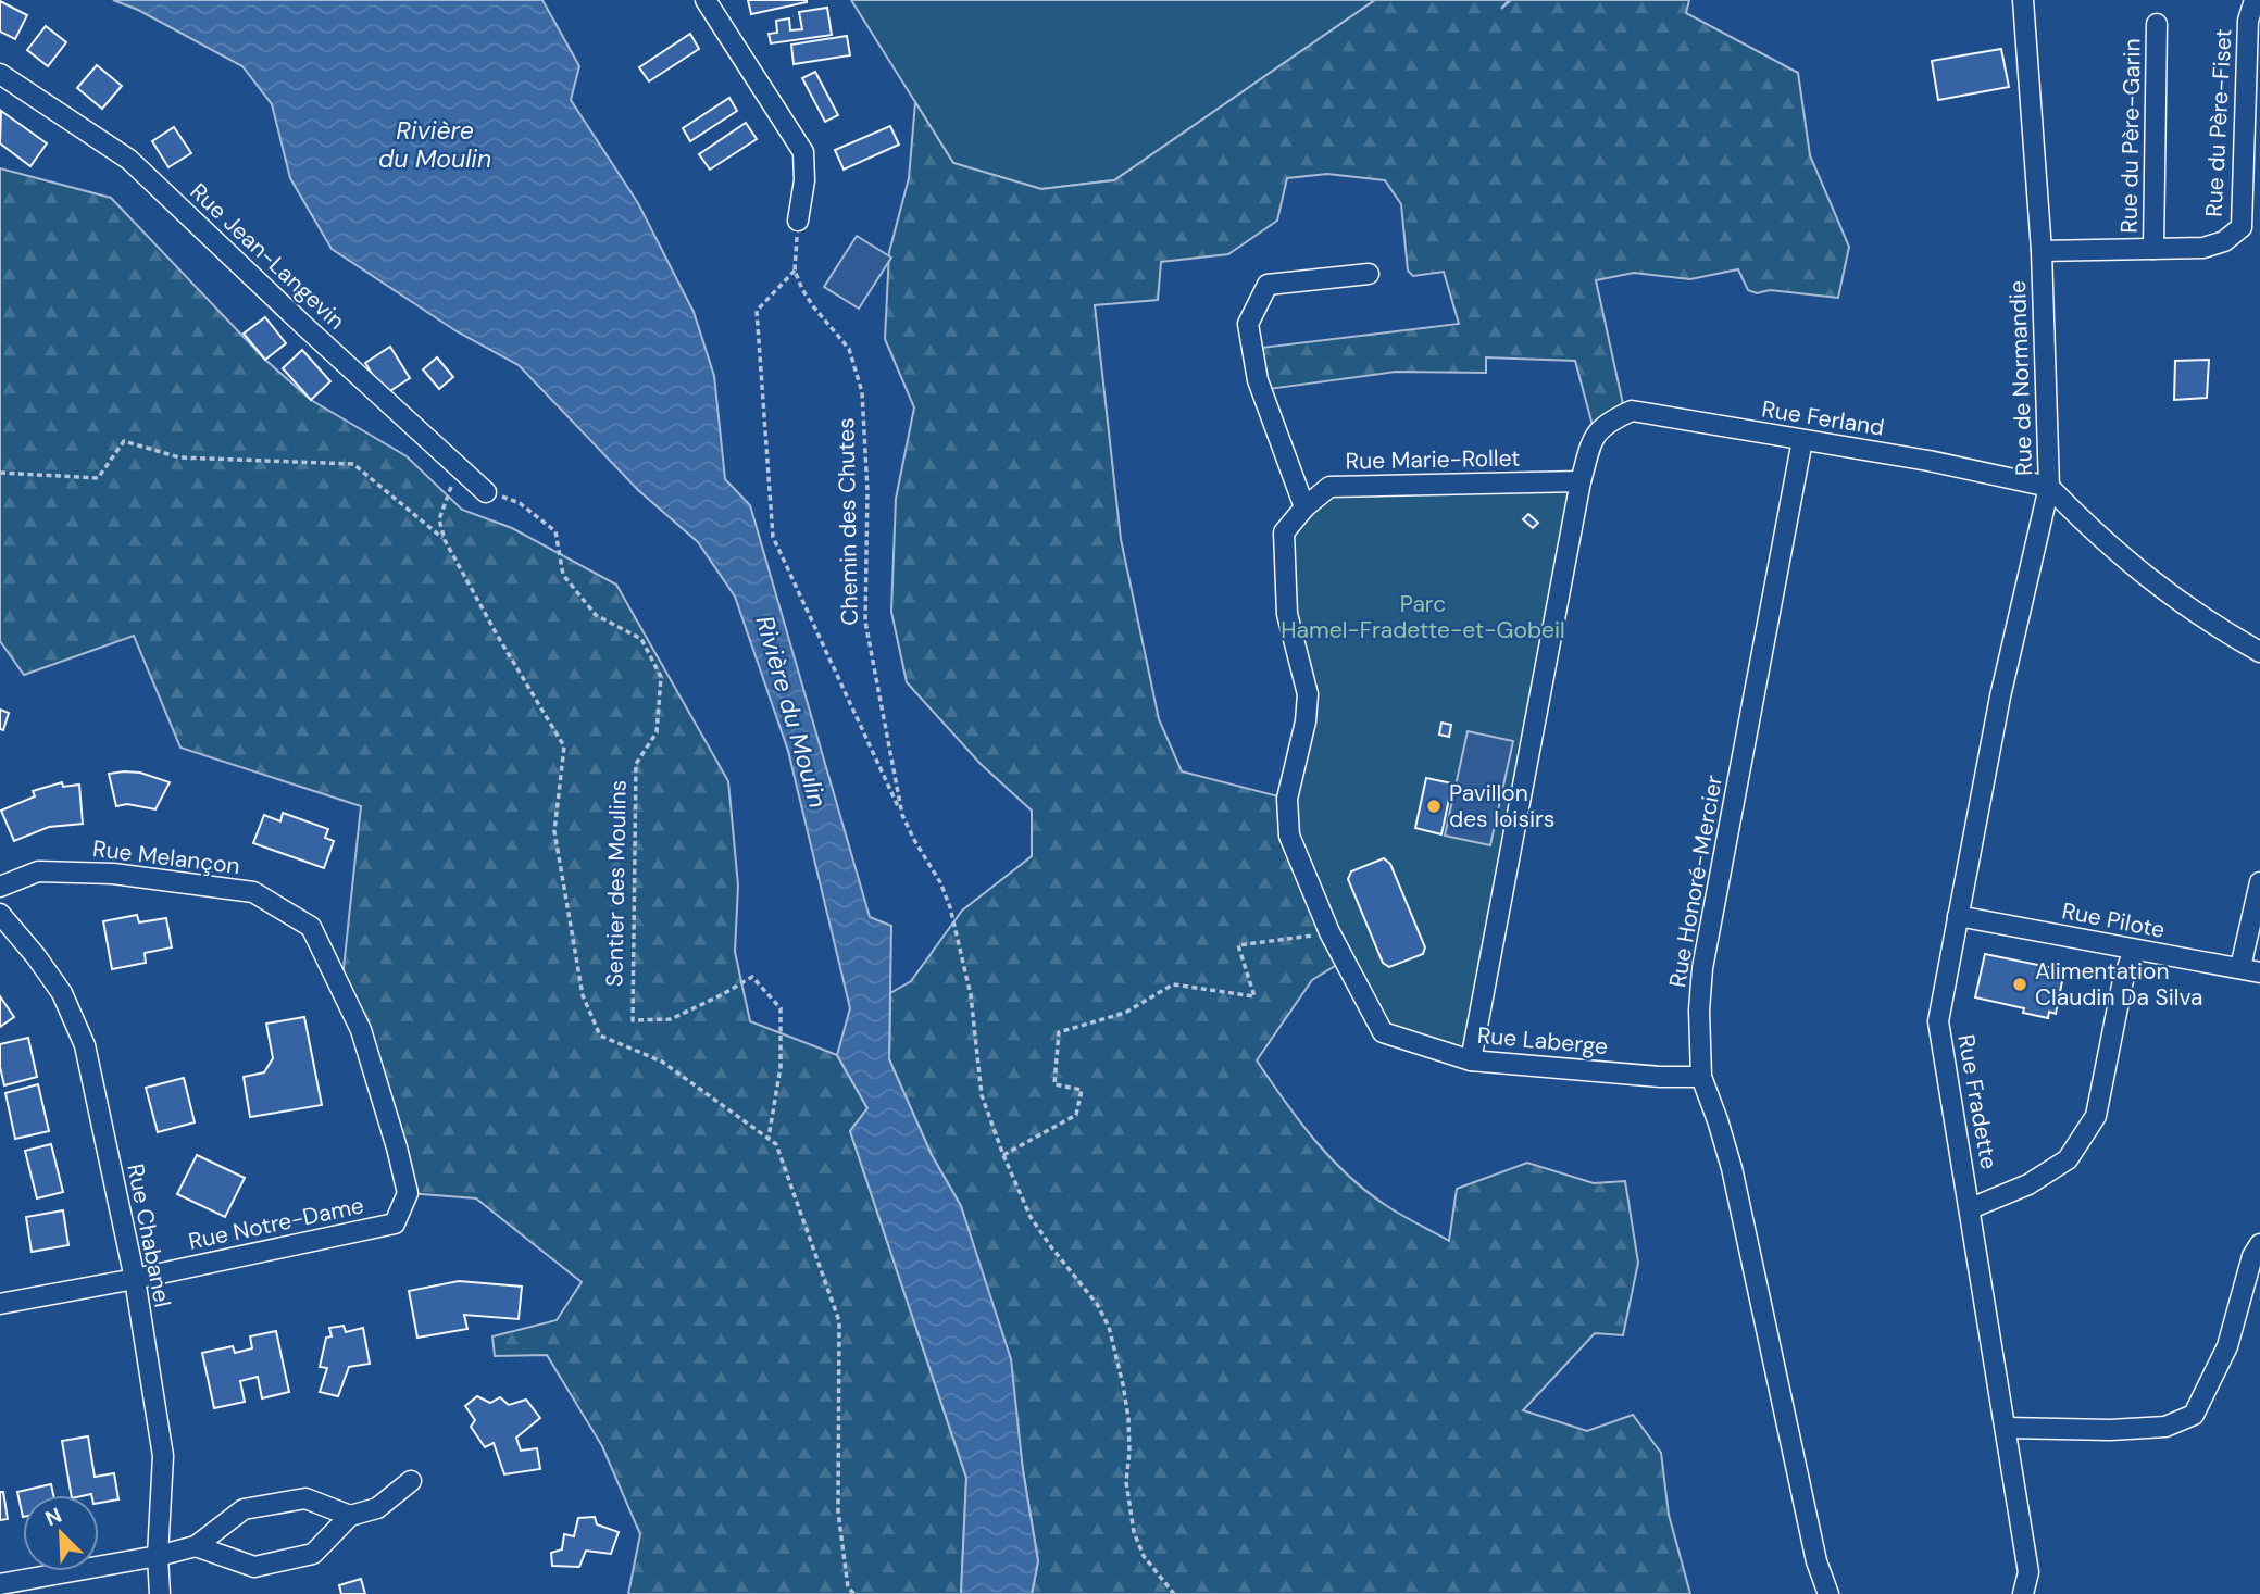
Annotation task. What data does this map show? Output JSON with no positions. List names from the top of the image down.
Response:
{
  "streets": {
    "street": [
      "Rue du Père-Fiset",
      "Rue du Père-Garin",
      "Rue Jean-Langevin",
      "Rue de Normandie",
      "Rue Ferland",
      "Rue Marie-Rollet",
      "Rue Melançon",
      "Rue Honoré-Mercier",
      "Rue Pilote",
      "Rue Laberge",
      "Rue Fradette",
      "Rue Notre-Dame",
      "Rue Chabanel"
    ],
    "path": ["Chemin des Chutes", "Sentier des Moulins"]
  },
  "crossings": [
    ["Rue du Père-Fiset", "Rue du Père-Garin"],
    ["Rue du Père-Fiset", "Rue de Normandie"],
    ["Rue Jean-Langevin", "Sentier des Moulins"],
    ["Rue de Normandie", "Rue Ferland"],
    ["Rue de Normandie", "Rue Fradette"],
    ["Rue Ferland", "Rue Marie-Rollet"],
    ["Rue Ferland", "Rue Honoré-Mercier"],
    ["Rue Ferland", "Rue Fradette"],
    ["Rue Marie-Rollet", "Rue Laberge"],
    ["Rue Melançon", "Rue Notre-Dame"],
    ["Rue Honoré-Mercier", "Rue Laberge"],
    ["Rue Pilote", "Rue Fradette"],
    ["Rue Notre-Dame", "Rue Chabanel"]
  ],
  "water": ["Rivière du Moulin"],
  "parks": ["Parc Hamel-Fradette-et-Gobeil"],
  "places": ["Pavillon des loisirs", "Alimentation Claudin Da Silva"],
  "north": "top left"
}
